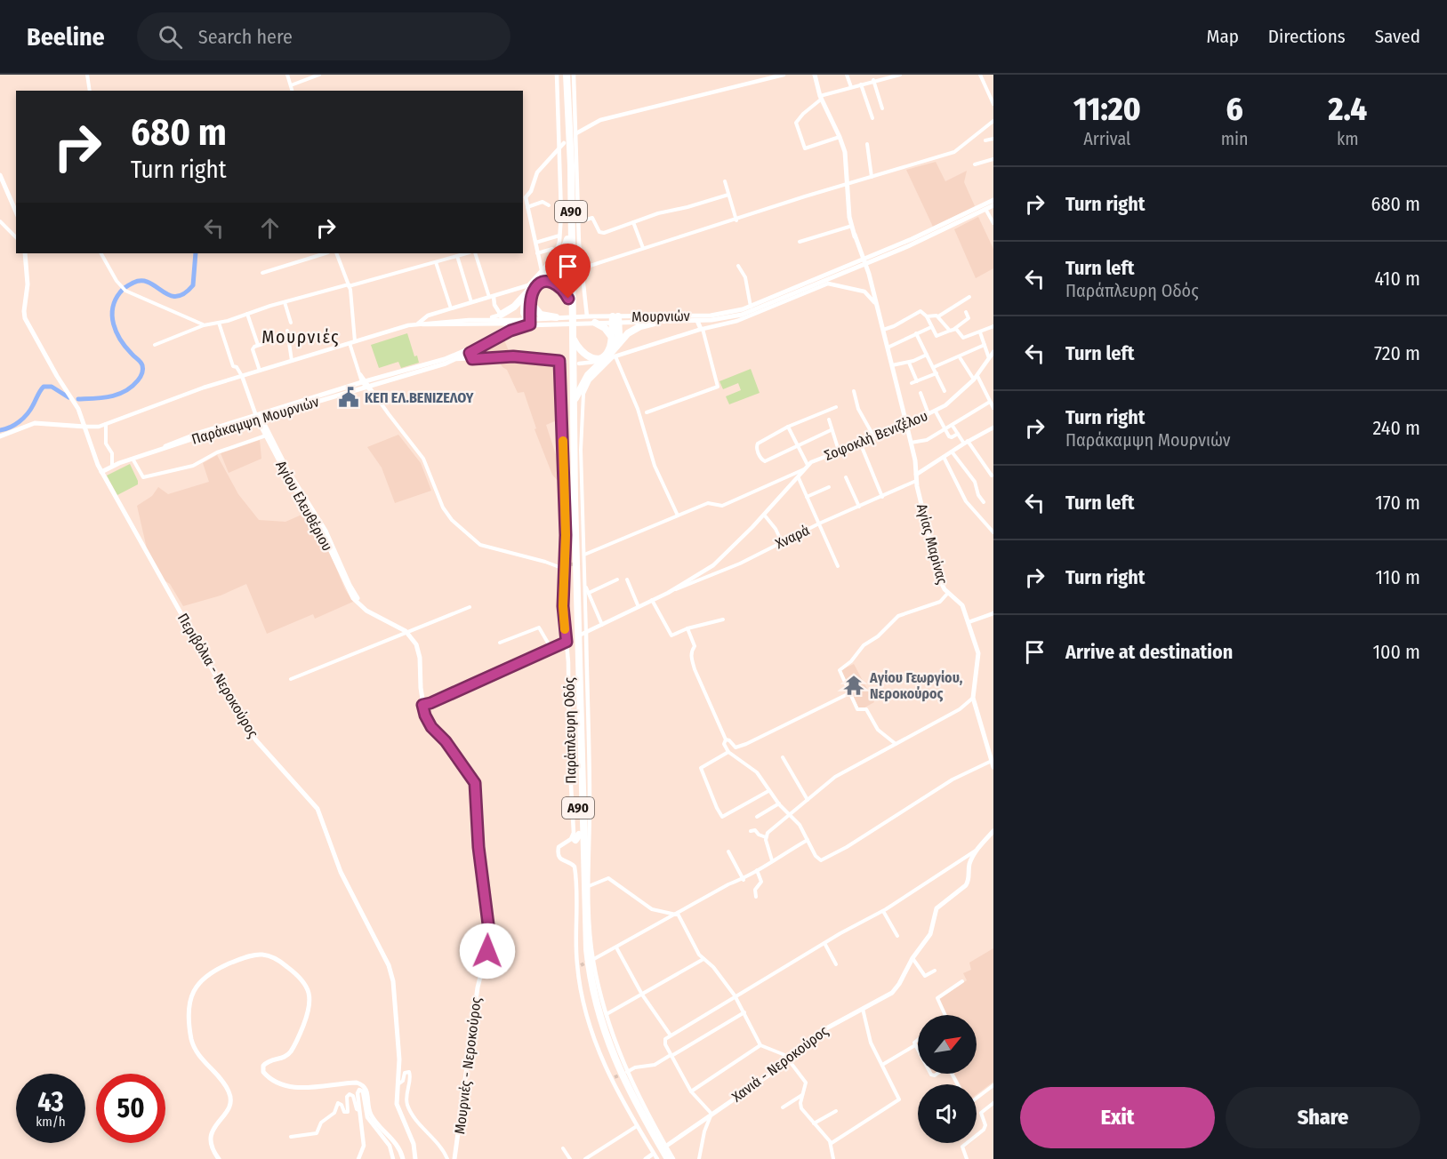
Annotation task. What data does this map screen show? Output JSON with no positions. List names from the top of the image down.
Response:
{
  "streets": {
    "highway": ["Α90"],
    "main road": [
      "Μουρνιών",
      "Παράκαμψη Μουρνιών",
      "Αγίου Ελευθέριου",
      "Αγίας Μαρίνας",
      "Περιβόλια - Νεροκούρος",
      "Χανιά - Νεροκούρος",
      "Μουρνιές - Νεροκούρος"
    ],
    "street": ["Σοφοκλή Βενιζέλου", "Χναρά", "Παράπλευρη Οδός"]
  },
  "crossings": [
    ["Μουρνιών", "Παράκαμψη Μουρνιών"],
    ["Παράκαμψη Μουρνιών", "Αγίου Ελευθέριου"],
    ["Παράκαμψη Μουρνιών", "Περιβόλια - Νεροκούρος"],
    ["Σοφοκλή Βενιζέλου", "Αγίας Μαρίνας"],
    ["Χναρά", "Αγίας Μαρίνας"],
    ["Χναρά", "Παράπλευρη Οδός"]
  ],
  "districts": ["Μουρνιές"],
  "places": {
    "public building": ["ΚΕΠ ΕΛ.ΒΕΝΙΖΕΛΟΥ"],
    "temple": ["Αγίου Γεωργίου, Νεροκούρος"]
  },
  "north": "top right",
  "page": {
    "header": "Beeline",
    "search": "Search here",
    "nav": ["Map", "Directions", "Saved"],
    "eta": [
      "11:20",
      "Arrival",
      "6",
      "min",
      "2.4",
      "km"
    ],
    "turn": ["680 m", "Turn right"],
    "list": [
      {
        "name": "Turn right",
        "value": "680 m"
      },
      {
        "name": "Turn left",
        "note": "Παράπλευρη Οδός",
        "value": "410 m"
      },
      {
        "name": "Turn left",
        "value": "720 m"
      },
      {
        "name": "Turn right",
        "note": "Παράκαμψη Μουρνιών",
        "value": "240 m"
      },
      {
        "name": "Turn left",
        "value": "170 m"
      },
      {
        "name": "Turn right",
        "value": "110 m"
      },
      {
        "name": "Arrive at destination",
        "value": "100 m"
      }
    ],
    "speed": "43 km/h",
    "limit": "50",
    "buttons": ["Exit", "Share"]
  }
}
